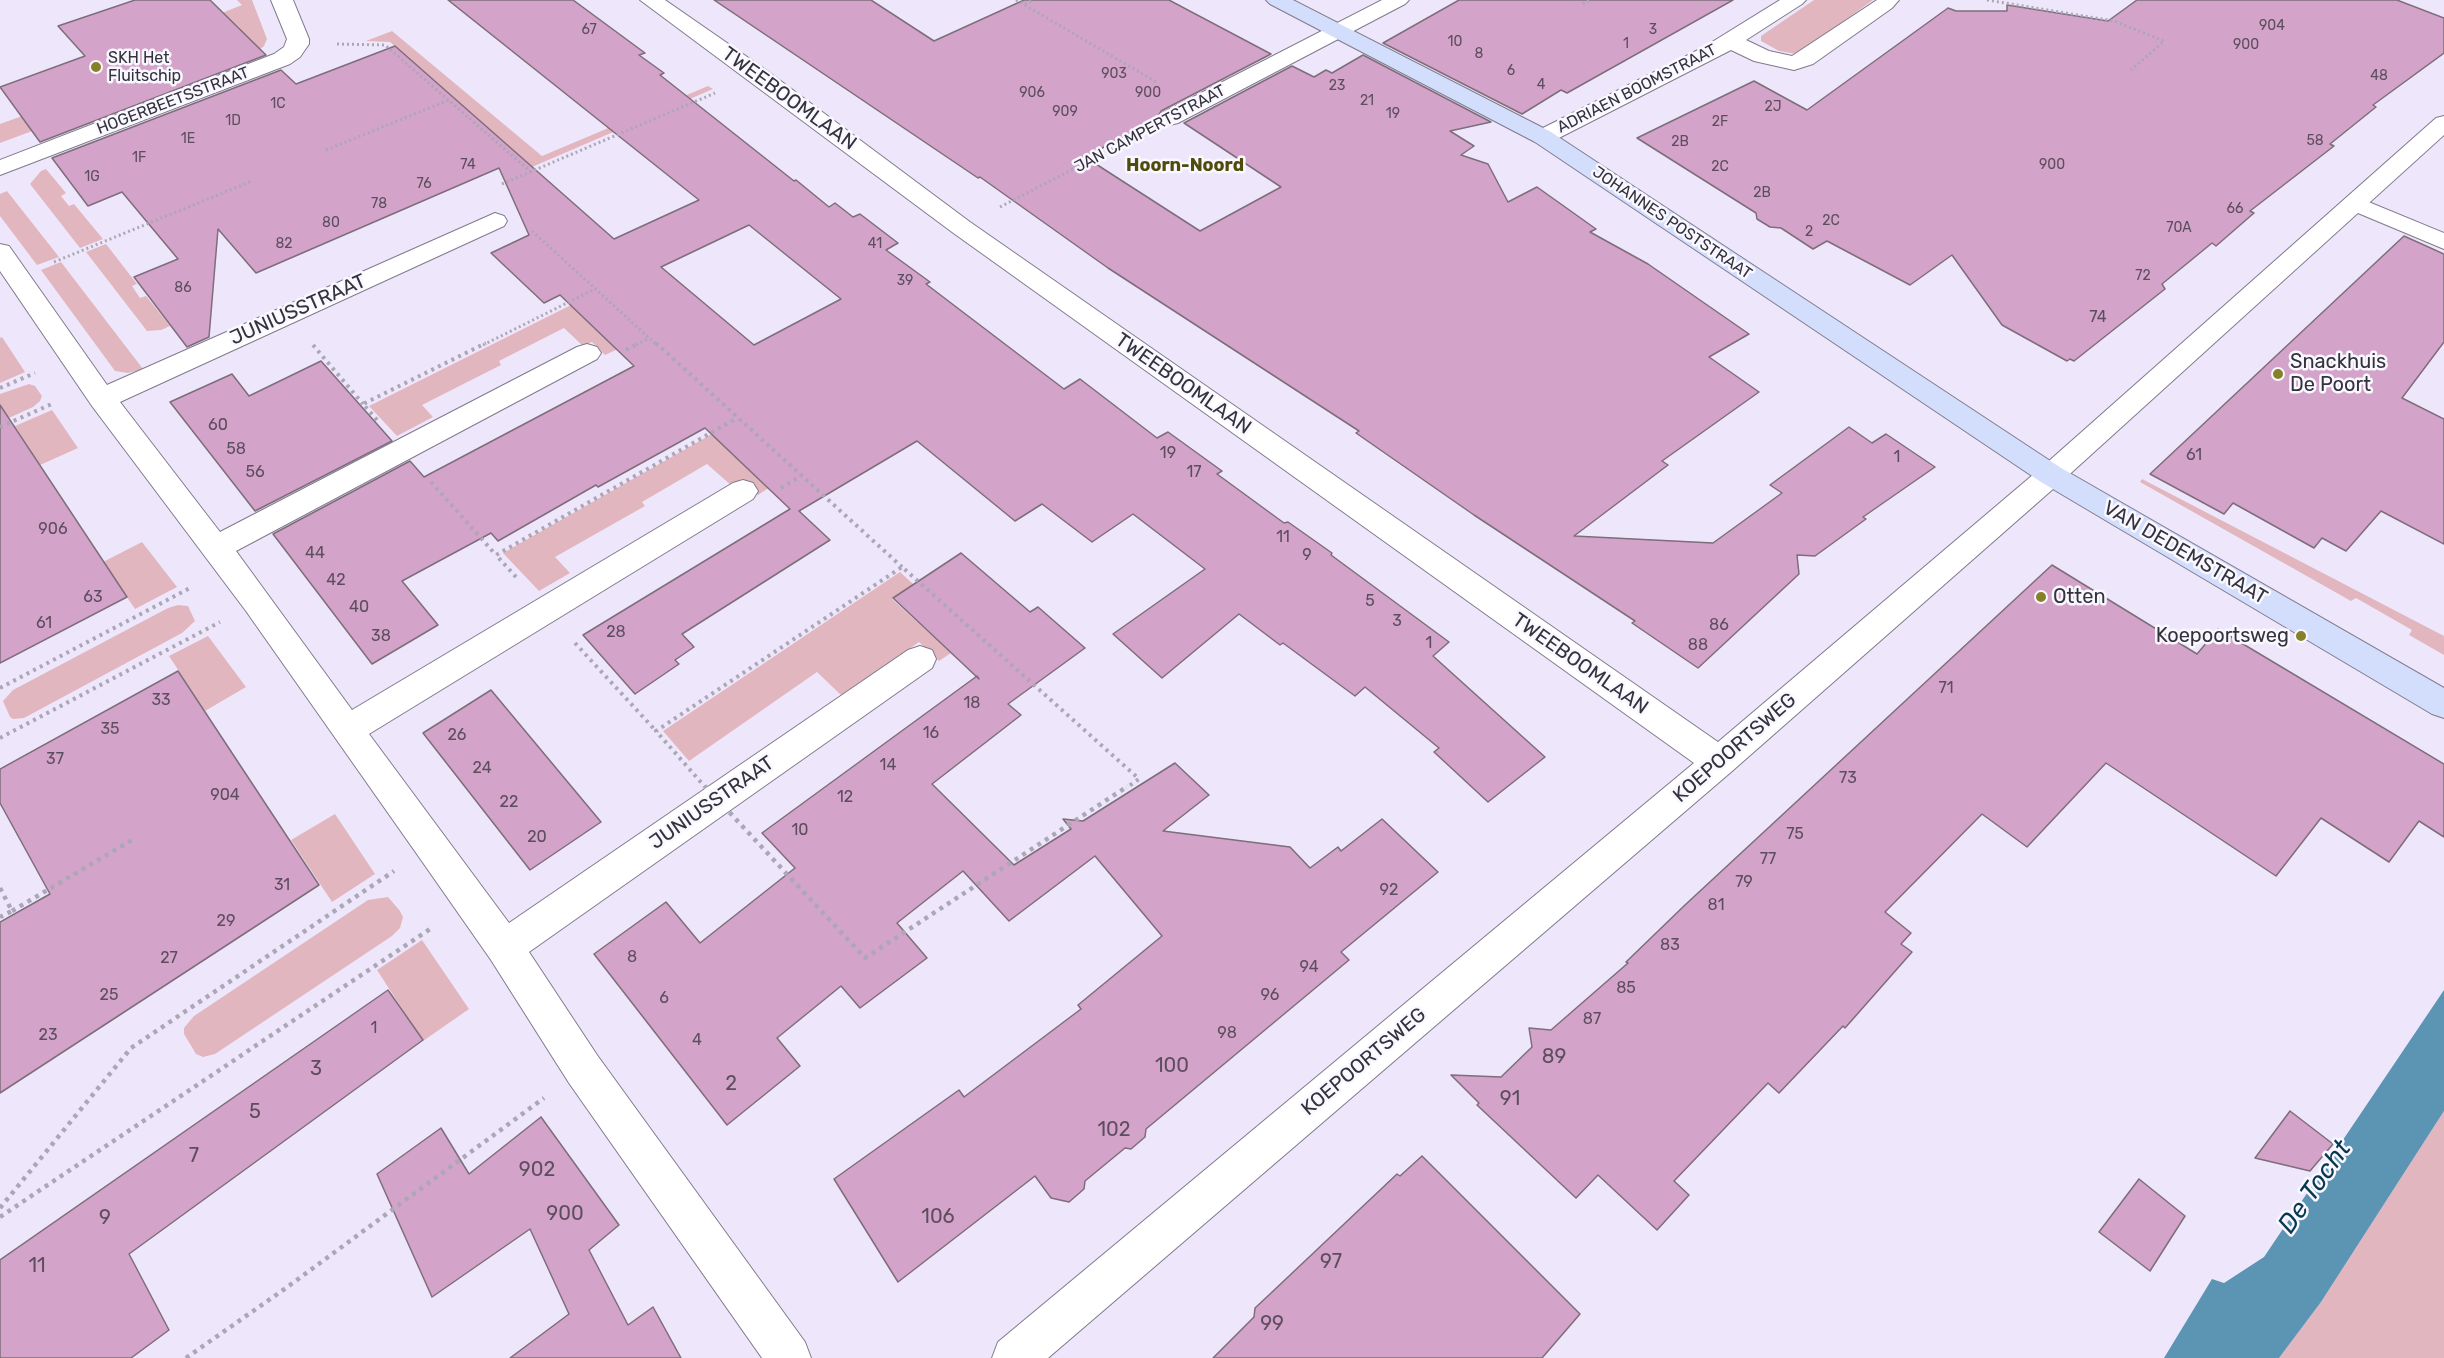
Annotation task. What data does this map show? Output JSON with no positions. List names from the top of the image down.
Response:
{
  "streets": {
    "street": [
      "ADRIAEN BOOMSTRAAT",
      "TWEEBOOMLAAN",
      "HOGERBEETSSTRAAT",
      "JAN CAMPERTSTRAAT",
      "JOHANNES POSTSTRAAT",
      "JUNIUSSTRAAT",
      "VAN DEDEMSTRAAT",
      "KOEPOORTSWEG"
    ]
  },
  "crossings": [
    ["ADRIAEN BOOMSTRAAT", "JOHANNES POSTSTRAAT"],
    ["TWEEBOOMLAAN", "JAN CAMPERTSTRAAT"],
    ["TWEEBOOMLAAN", "KOEPOORTSWEG"],
    ["JAN CAMPERTSTRAAT", "JOHANNES POSTSTRAAT"],
    ["JOHANNES POSTSTRAAT", "VAN DEDEMSTRAAT"],
    ["JOHANNES POSTSTRAAT", "KOEPOORTSWEG"],
    ["VAN DEDEMSTRAAT", "KOEPOORTSWEG"]
  ],
  "districts": ["Hoorn-Noord"],
  "water": ["De Tocht"],
  "places": [
    "SKH Het Fluitschip",
    "Snackhuis De Poort",
    "Otten",
    "Koepoortsweg"
  ],
  "house_numbers": [
    "904",
    "67",
    "3",
    "10",
    "1",
    "900",
    "8",
    "6",
    "903",
    "48",
    "4",
    "23",
    "906",
    "900",
    "21",
    "1C",
    "2J",
    "909",
    "19",
    "1D",
    "2F",
    "1E",
    "58",
    "2B",
    "1F",
    "74",
    "900",
    "2C",
    "1G",
    "76",
    "2B",
    "78",
    "66",
    "2C",
    "80",
    "70A",
    "2",
    "82",
    "41",
    "72",
    "39",
    "86",
    "74",
    "60",
    "58",
    "19",
    "61",
    "1",
    "56",
    "17",
    "906",
    "11",
    "44",
    "9",
    "42",
    "63",
    "5",
    "40",
    "3",
    "61",
    "86",
    "28",
    "38",
    "1",
    "88",
    "71",
    "33",
    "18",
    "35",
    "16",
    "26",
    "37",
    "14",
    "24",
    "73",
    "904",
    "12",
    "22",
    "10",
    "75",
    "20",
    "77",
    "79",
    "31",
    "92",
    "81",
    "29",
    "83",
    "8",
    "27",
    "94",
    "85",
    "25",
    "96",
    "6",
    "87",
    "1",
    "98",
    "23",
    "4",
    "89",
    "100",
    "3",
    "2",
    "91",
    "5",
    "102",
    "7",
    "902",
    "900",
    "106",
    "9",
    "97",
    "11",
    "99"
  ]
}
